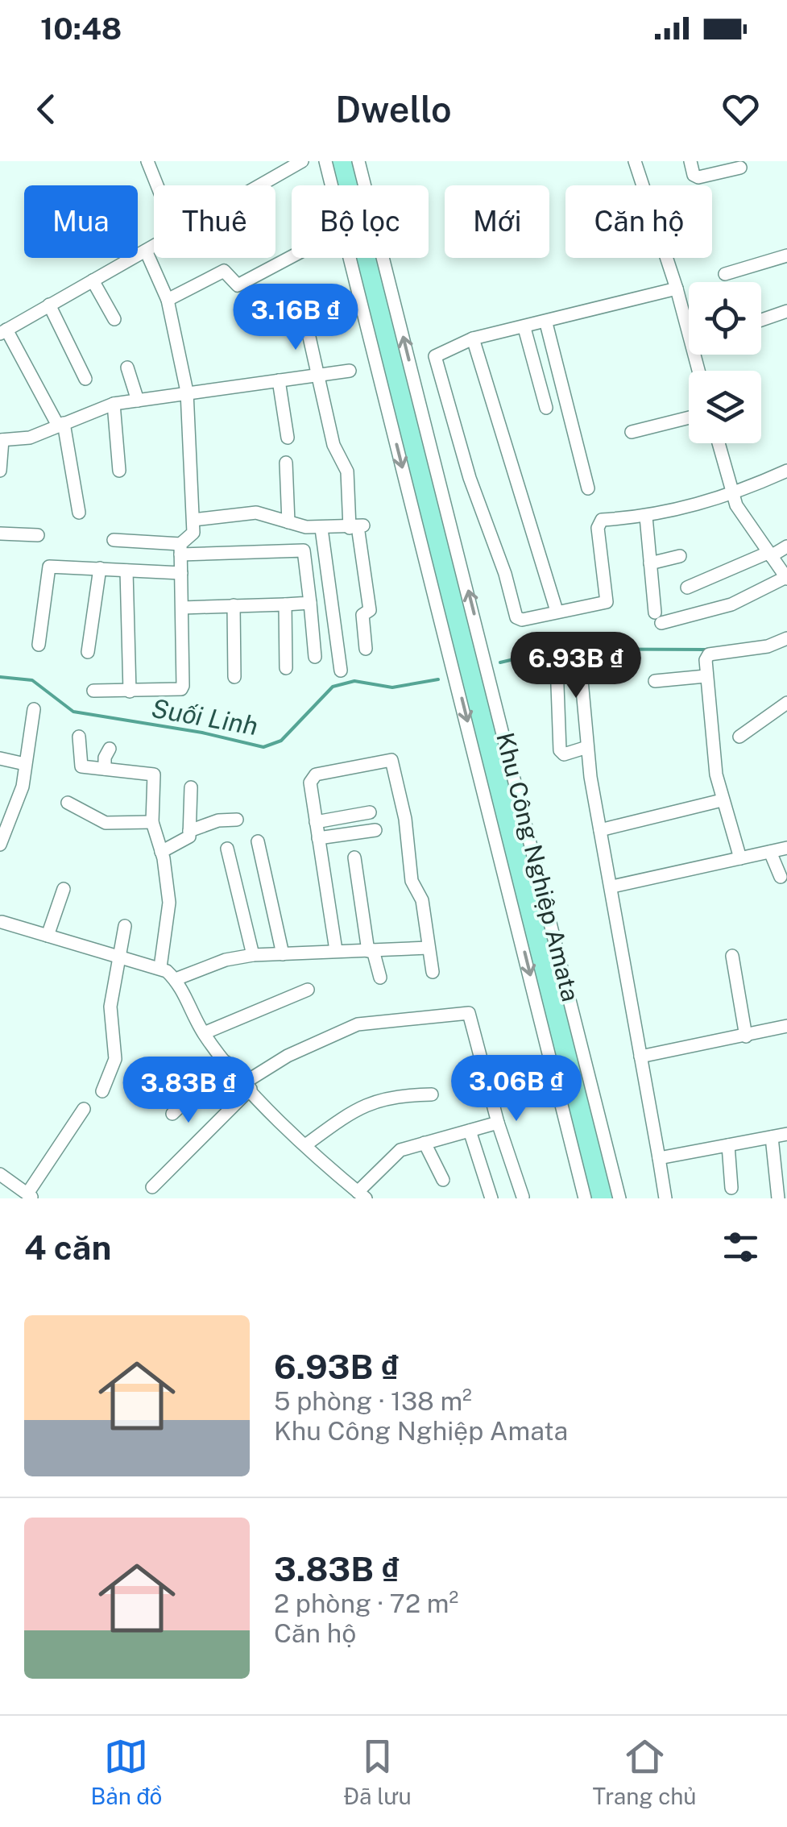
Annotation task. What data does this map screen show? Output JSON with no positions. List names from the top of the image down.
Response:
{
  "streets": {
    "street": ["Khu Công Nghiệp Amata"]
  },
  "water": ["Suối Linh"],
  "page": {
    "status": "10:48",
    "header": "Dwello",
    "chip": [
      "Mua",
      "Thuê",
      "Bộ lọc",
      "Mới",
      "Căn hộ"
    ],
    "price": [
      "3.16B ₫",
      "6.93B ₫",
      "3.06B ₫",
      "3.83B ₫"
    ],
    "heading": "4 căn",
    "list": [
      {
        "name": "6.93B ₫",
        "note": "5 phòng · 138 m² · Khu Công Nghiệp Amata"
      },
      {
        "name": "3.83B ₫",
        "note": "2 phòng · 72 m² · Căn hộ"
      }
    ],
    "tabs": ["Bản đồ", "Đã lưu", "Trang chủ"]
  }
}
